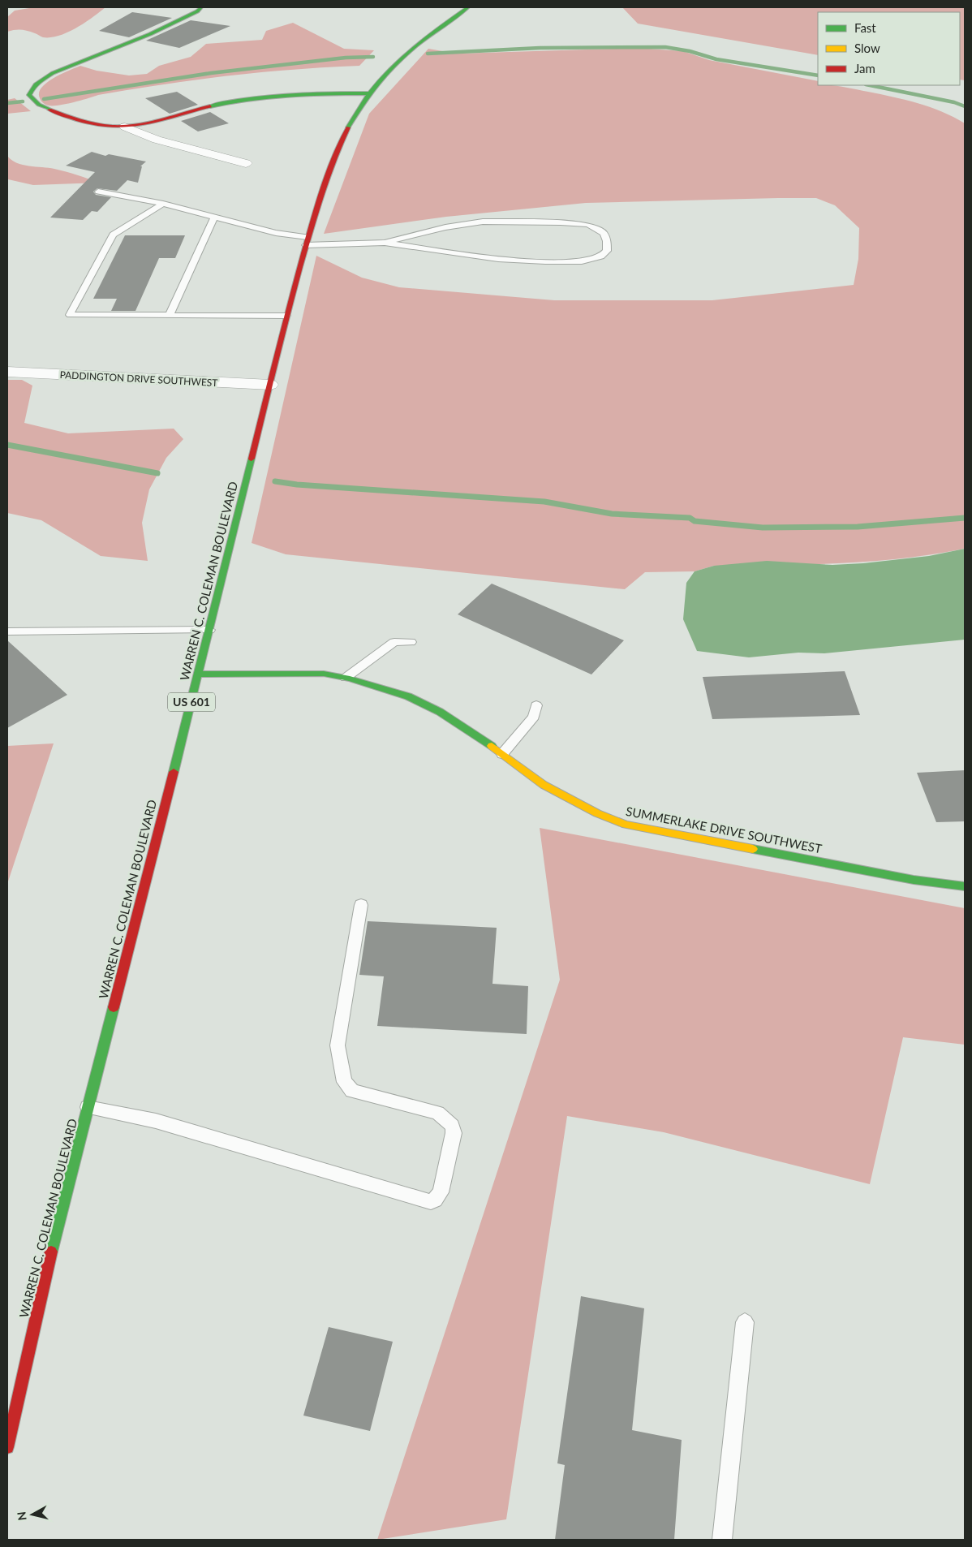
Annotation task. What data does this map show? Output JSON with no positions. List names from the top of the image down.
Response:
{
  "streets": {
    "main road": ["WARREN C. COLEMAN BOULEVARD", "US 601", "SUMMERLAKE DRIVE SOUTHWEST"],
    "street": ["PADDINGTON DRIVE SOUTHWEST"]
  },
  "crossings": [
    ["PADDINGTON DRIVE SOUTHWEST", "WARREN C. COLEMAN BOULEVARD"],
    ["WARREN C. COLEMAN BOULEVARD", "SUMMERLAKE DRIVE SOUTHWEST"]
  ],
  "legend": ["Fast", "Slow", "Jam"],
  "north": "left"
}
